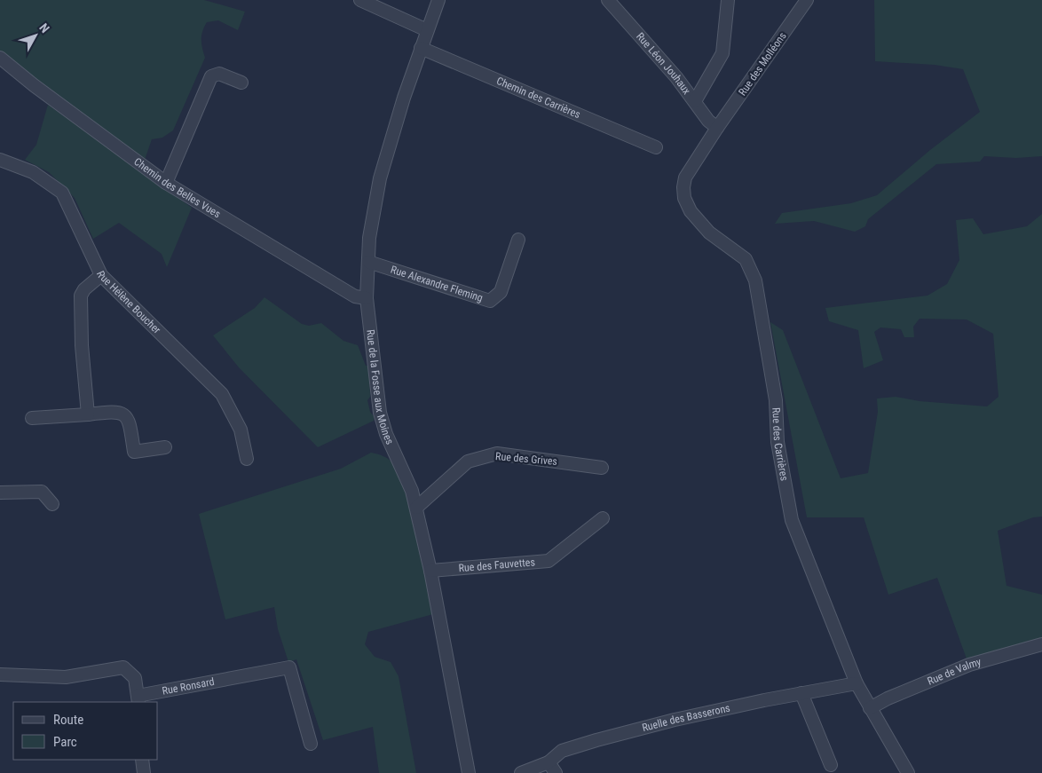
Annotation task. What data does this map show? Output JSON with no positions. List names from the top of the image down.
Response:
{
  "streets": {
    "street": [
      "Rue Léon Jouhaux",
      "Rue des Molléons",
      "Chemin des Carrières",
      "Chemin des Belles Vues",
      "Rue Alexandre Fleming",
      "Rue Hélène Boucher",
      "Rue de la Fosse aux Moines",
      "Rue des Carrières",
      "Rue des Grives",
      "Rue des Fauvettes",
      "Rue de Valmy",
      "Rue Ronsard",
      "Ruelle des Basserons"
    ]
  },
  "crossings": [
    ["Rue Léon Jouhaux", "Rue des Molléons"],
    ["Rue Léon Jouhaux", "Rue des Carrières"],
    ["Rue des Molléons", "Rue des Carrières"],
    ["Chemin des Carrières", "Rue de la Fosse aux Moines"],
    ["Chemin des Belles Vues", "Rue de la Fosse aux Moines"],
    ["Rue Alexandre Fleming", "Rue de la Fosse aux Moines"],
    ["Rue de la Fosse aux Moines", "Rue des Grives"],
    ["Rue de la Fosse aux Moines", "Rue des Fauvettes"],
    ["Rue des Carrières", "Rue de Valmy"],
    ["Rue des Carrières", "Ruelle des Basserons"]
  ],
  "legend": ["Route", "Parc"],
  "north": "top right"
}
